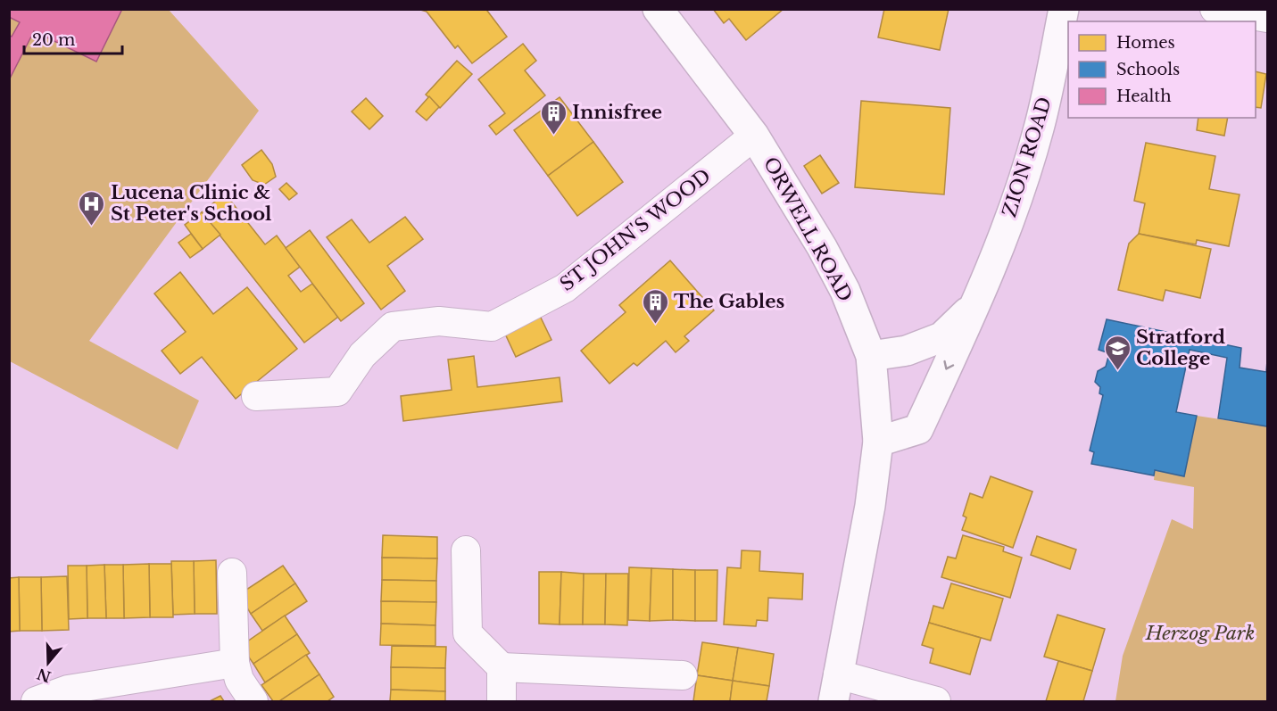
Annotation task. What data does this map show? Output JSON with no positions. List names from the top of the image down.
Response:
{
  "streets": {
    "street": ["ZION ROAD", "ORWELL ROAD", "ST JOHN'S WOOD"]
  },
  "crossings": [
    ["ZION ROAD", "ORWELL ROAD"],
    ["ORWELL ROAD", "ST JOHN'S WOOD"]
  ],
  "parks": ["Herzog Park"],
  "places": {
    "building": ["Innisfree", "The Gables"],
    "hospital": ["Lucena Clinic & St Peter's School"],
    "school or university": ["Stratford College"]
  },
  "legend": ["Homes", "Schools", "Health"],
  "scale_bar": "20 m",
  "north": "bottom"
}
